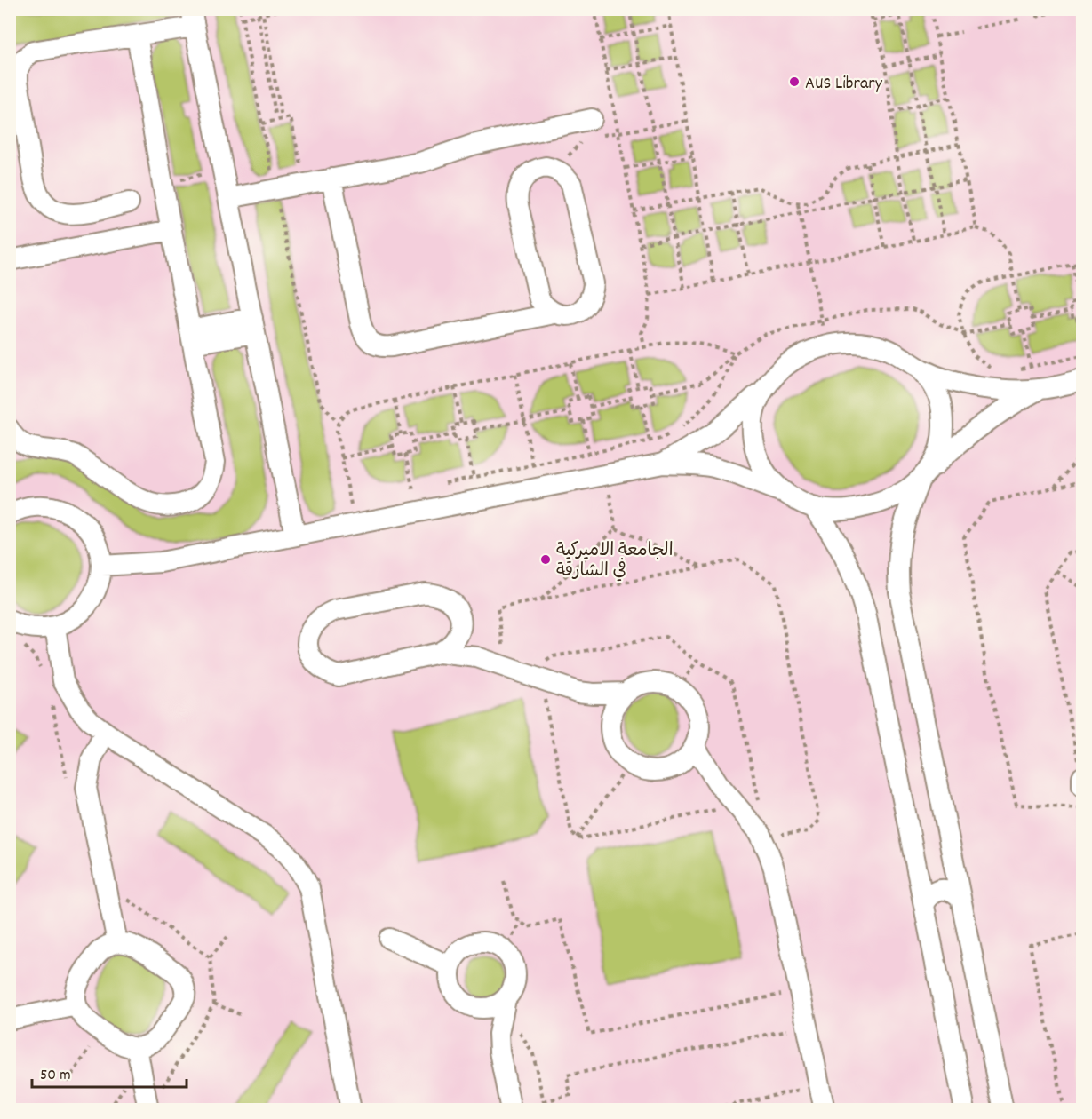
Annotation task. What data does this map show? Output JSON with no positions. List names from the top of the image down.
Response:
{
  "places": ["AUS Library", "الجامعة الاميركية في الشارقة"],
  "scale_bar": "50 m"
}
